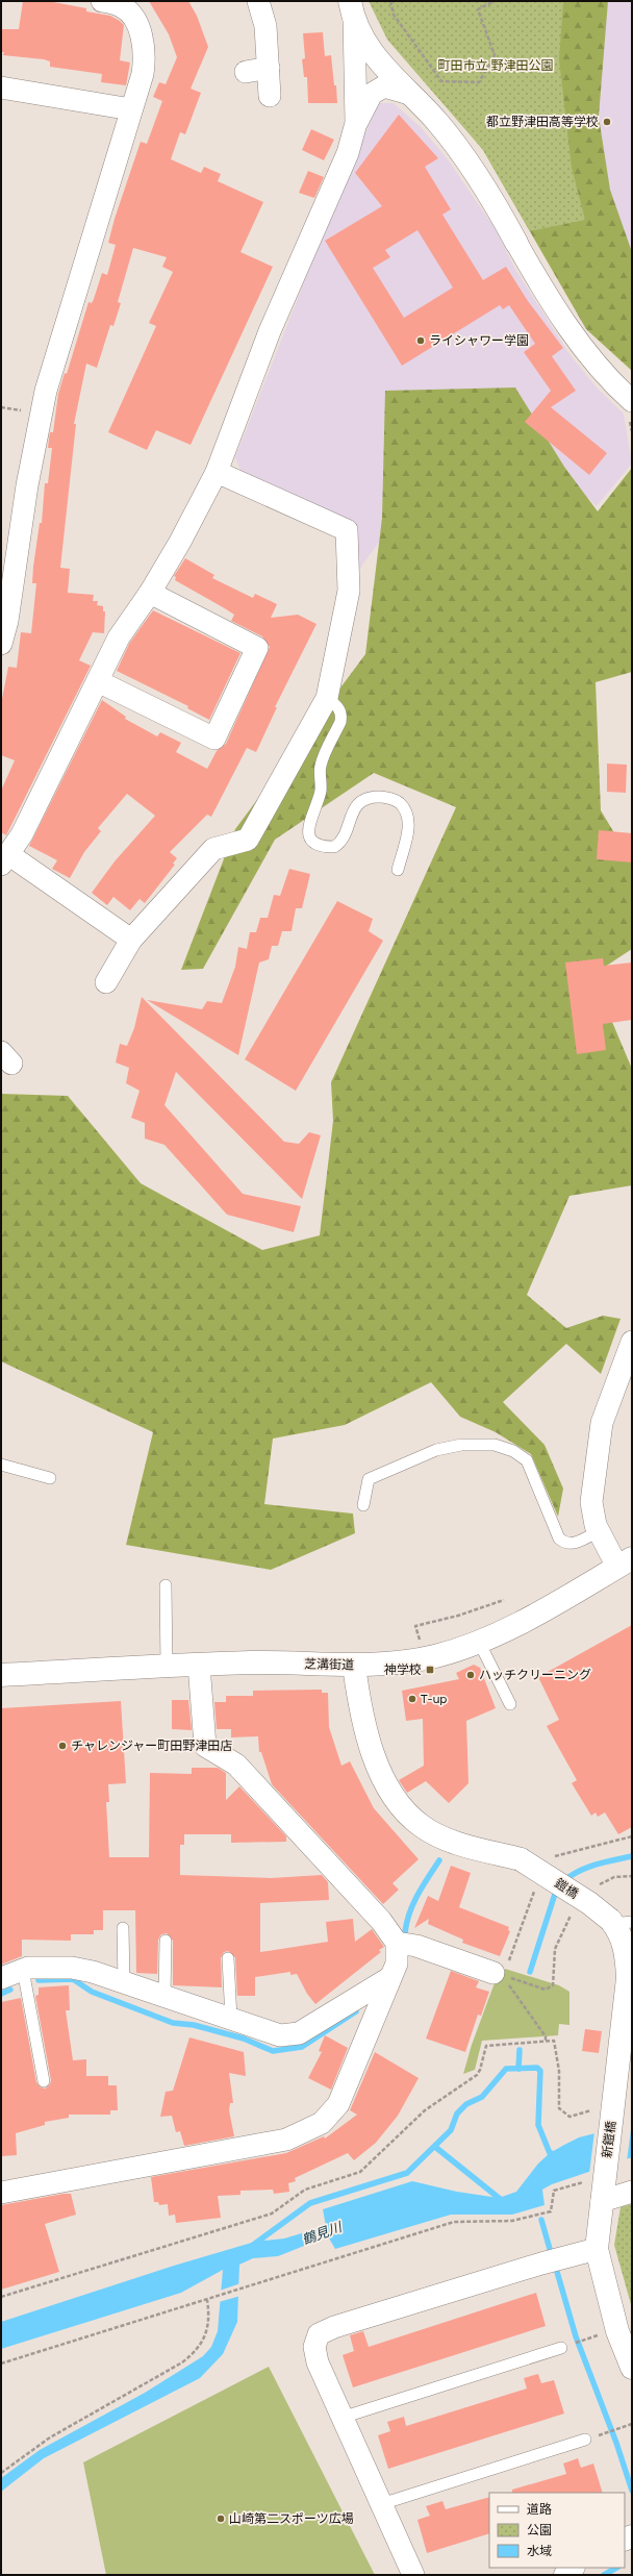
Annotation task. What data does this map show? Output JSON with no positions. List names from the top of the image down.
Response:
{
  "streets": {
    "street": ["芝溝街道", "鎧橋", "新鎧橋"]
  },
  "crossings": [
    ["芝溝街道", "鎧橋"],
    ["鎧橋", "新鎧橋"]
  ],
  "water": ["鶴見川"],
  "parks": ["町田市立 野津田公園"],
  "places": {
    "other": [
      "都立野津田高等学校",
      "ライシャワー学園",
      "ハッチクリーニング",
      "T-up",
      "チャレンジャー町田野津田店",
      "山崎第二スポーツ広場"
    ],
    "transit": ["神学校"]
  },
  "legend": ["道路", "公園", "水域"]
}
